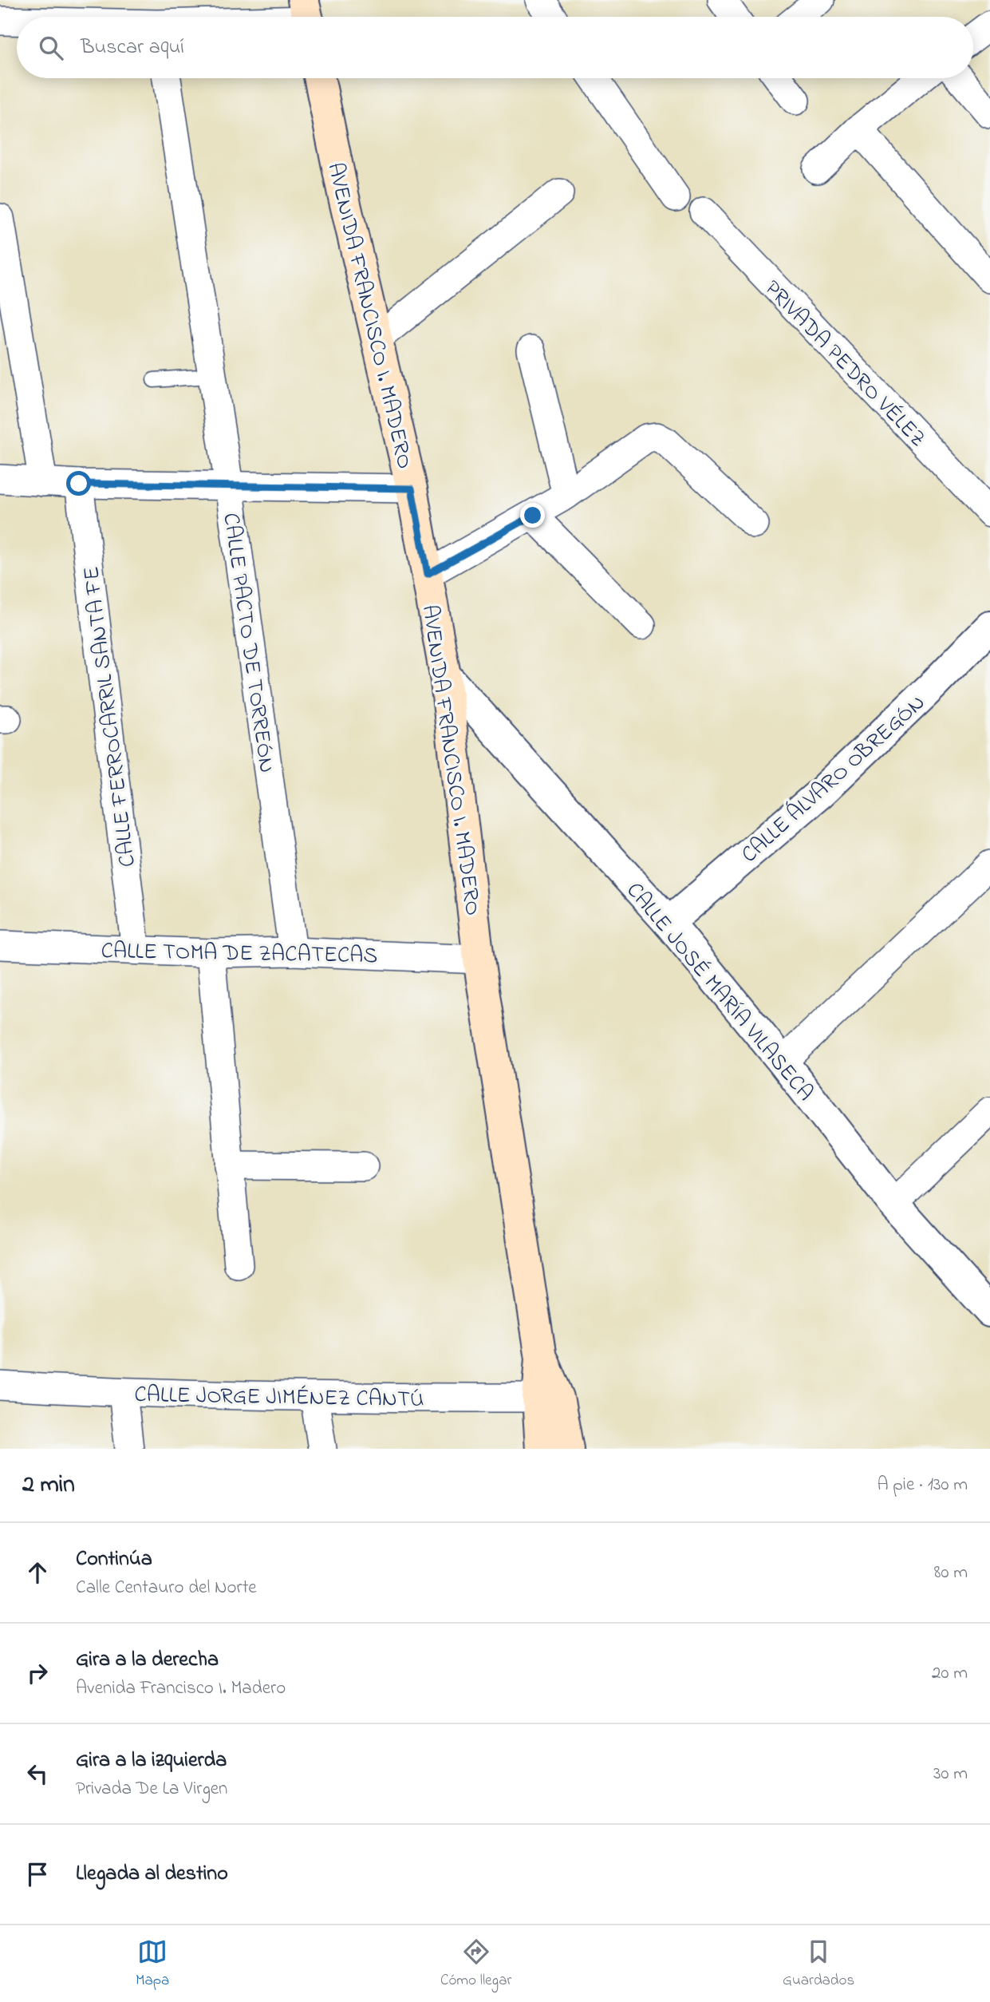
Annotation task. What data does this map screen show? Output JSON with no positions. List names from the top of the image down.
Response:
{
  "streets": {
    "main road": ["AVENIDA FRANCISCO I. MADERO"],
    "street": [
      "PRIVADA PEDRO VÉLEZ",
      "CALLE PACTO DE TORREÓN",
      "CALLE FERROCARRIL SANTA FE",
      "CALLE ÁLVARO OBREGÓN",
      "CALLE TOMA DE ZACATECAS",
      "CALLE JOSÉ MARÍA VILASECA",
      "CALLE JORGE JIMÉNEZ CANTÚ"
    ]
  },
  "crossings": [
    ["AVENIDA FRANCISCO I. MADERO", "CALLE TOMA DE ZACATECAS"],
    ["AVENIDA FRANCISCO I. MADERO", "CALLE JOSÉ MARÍA VILASECA"],
    ["AVENIDA FRANCISCO I. MADERO", "CALLE JORGE JIMÉNEZ CANTÚ"],
    ["CALLE PACTO DE TORREÓN", "CALLE TOMA DE ZACATECAS"],
    ["CALLE FERROCARRIL SANTA FE", "CALLE TOMA DE ZACATECAS"],
    ["CALLE ÁLVARO OBREGÓN", "CALLE JOSÉ MARÍA VILASECA"]
  ],
  "page": {
    "search": "Buscar aquí",
    "heading": ["2 min", "A pie · 130 m"],
    "list": [
      ["Continúa", "Calle Centauro del Norte", "80 m"],
      ["Gira a la derecha", "Avenida Francisco I. Madero", "20 m"],
      ["Gira a la izquierda", "Privada De La Virgen", "30 m"],
      "Llegada al destino"
    ],
    "nav": ["Mapa", "Cómo llegar", "Guardados"]
  }
}
